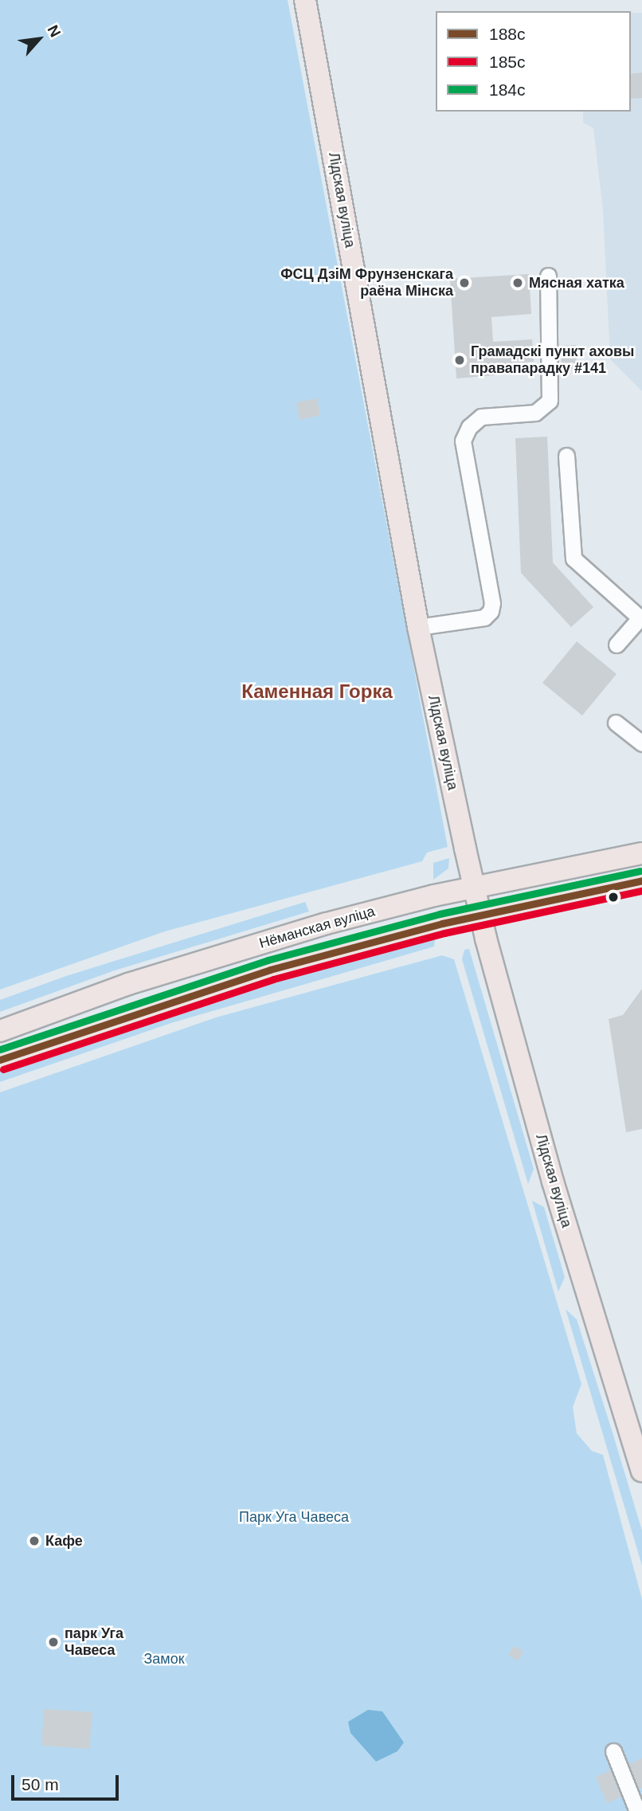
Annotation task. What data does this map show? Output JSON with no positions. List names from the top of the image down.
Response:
{
  "streets": {
    "main road": ["Лідская вуліца", "Нёманская вуліца"]
  },
  "crossings": [
    ["Лідская вуліца", "Нёманская вуліца"]
  ],
  "districts": ["Каменная Горка"],
  "parks": ["Парк Уга Чавеса", "Замок"],
  "places": [
    "ФСЦ ДзіМ Фрунзенскага раёна Мінска",
    "Мясная хатка",
    "Грамадскі пункт аховы правапарадку #141",
    "Кафе",
    "парк Уга Чавеса"
  ],
  "lines": ["transit line 184с", "transit line 188с", "transit line 185с"],
  "legend": ["188с", "185с", "184с"],
  "scale_bar": "50 m",
  "north": "top right"
}
